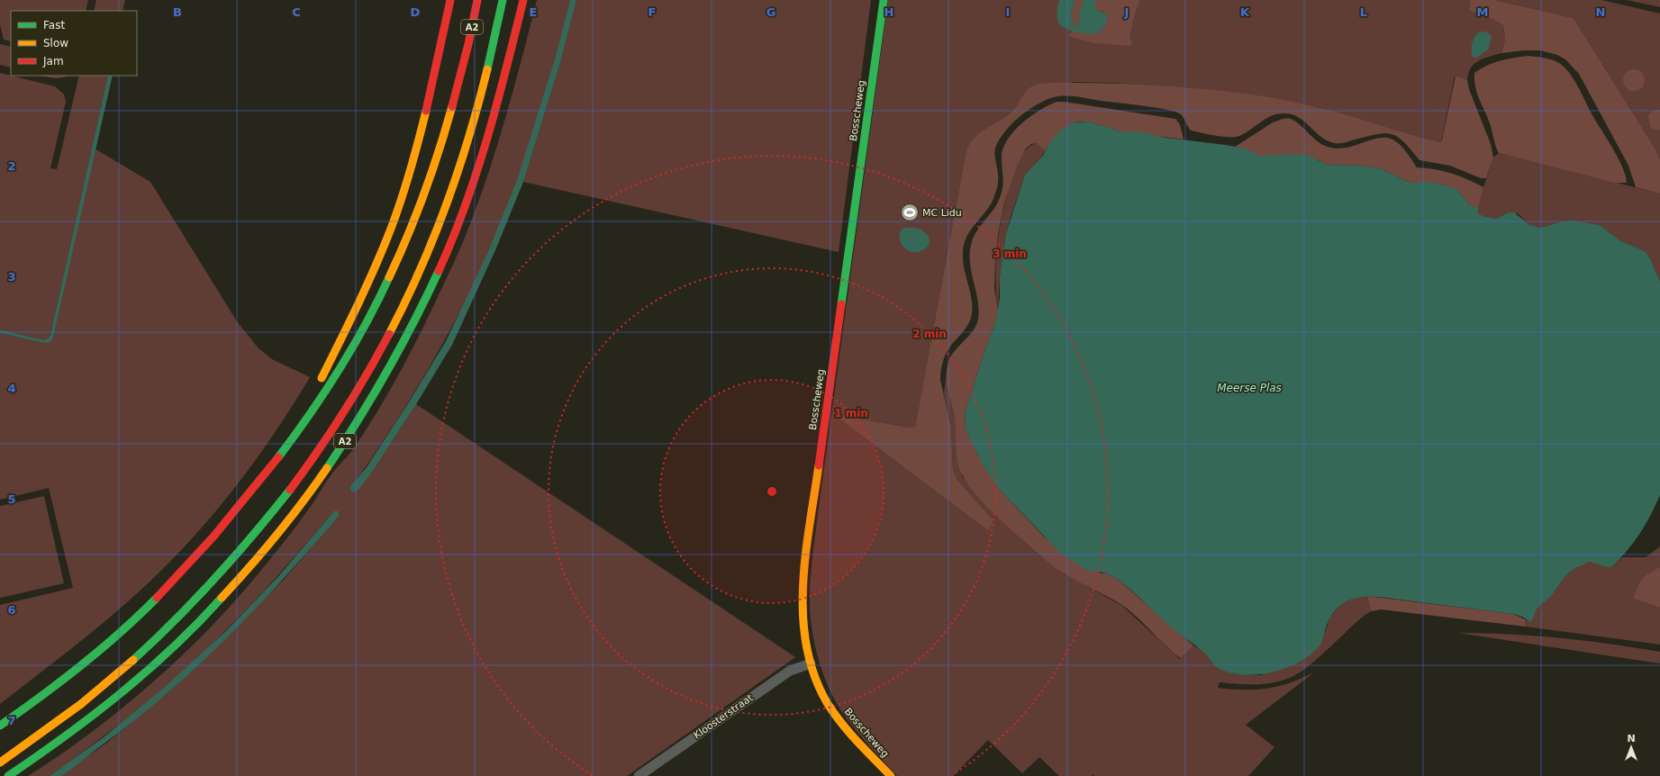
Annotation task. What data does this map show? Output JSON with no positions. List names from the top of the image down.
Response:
{
  "streets": {
    "main road": ["A2", "Bosscheweg"],
    "street": ["Kloosterstraat"]
  },
  "crossings": [
    ["Bosscheweg", "Kloosterstraat"]
  ],
  "water": ["Meerse Plas"],
  "places": {
    "sports": ["MC Lidu"]
  },
  "legend": ["Fast", "Slow", "Jam"],
  "north": "top",
  "grid": {
    "columns": [
      "B",
      "C",
      "D",
      "E",
      "F",
      "G",
      "H",
      "I",
      "J",
      "K",
      "L",
      "M",
      "N"
    ],
    "rows": [
      "2",
      "3",
      "4",
      "5",
      "6",
      "7"
    ]
  },
  "rings": ["3 min", "2 min", "1 min"]
}
